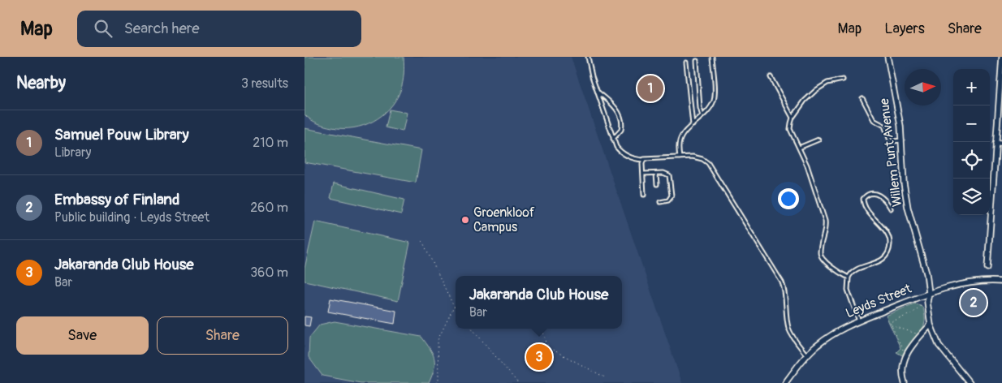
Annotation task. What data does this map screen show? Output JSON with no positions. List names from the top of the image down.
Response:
{
  "streets": {
    "street": ["Willem Punt Avenue", "Leyds Street"]
  },
  "crossings": [
    ["Willem Punt Avenue", "Leyds Street"]
  ],
  "places": ["Groenkloof Campus"],
  "north": "right",
  "page": {
    "header": "Map",
    "search": "Search here",
    "nav": ["Map", "Layers", "Share"],
    "heading": ["Nearby", "3 results"],
    "map_buttons": ["+", "−"],
    "pins": ["1", "2", "3"],
    "list": [
      {
        "mark": "1",
        "name": "Samuel Pouw Library",
        "note": "Library",
        "value": "210 m"
      },
      {
        "mark": "2",
        "name": "Embassy of Finland",
        "note": "Public building · Leyds Street",
        "value": "260 m"
      },
      {
        "mark": "3",
        "name": "Jakaranda Club House",
        "note": "Bar",
        "value": "360 m"
      }
    ],
    "popup": ["Jakaranda Club House", "Bar"],
    "buttons": ["Save", "Share"]
  }
}
